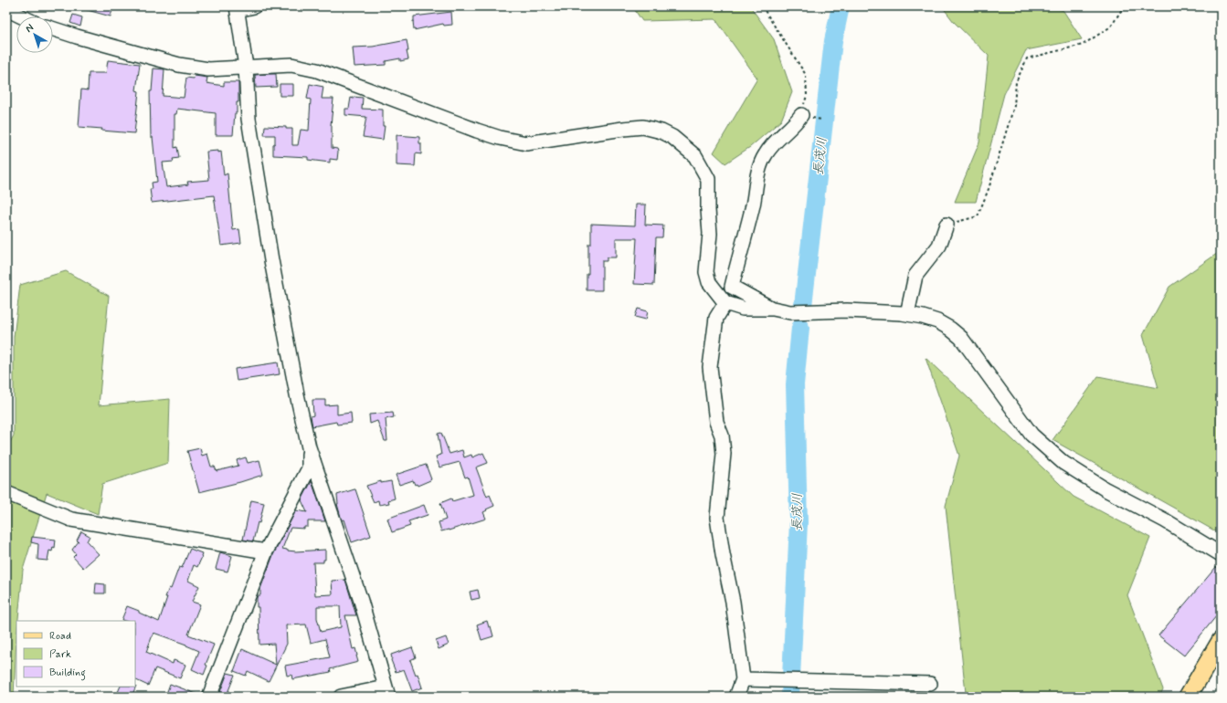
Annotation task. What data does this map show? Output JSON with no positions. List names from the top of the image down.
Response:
{
  "water": ["長茂川"],
  "legend": ["Road", "Park", "Building"],
  "north": "top left"
}
